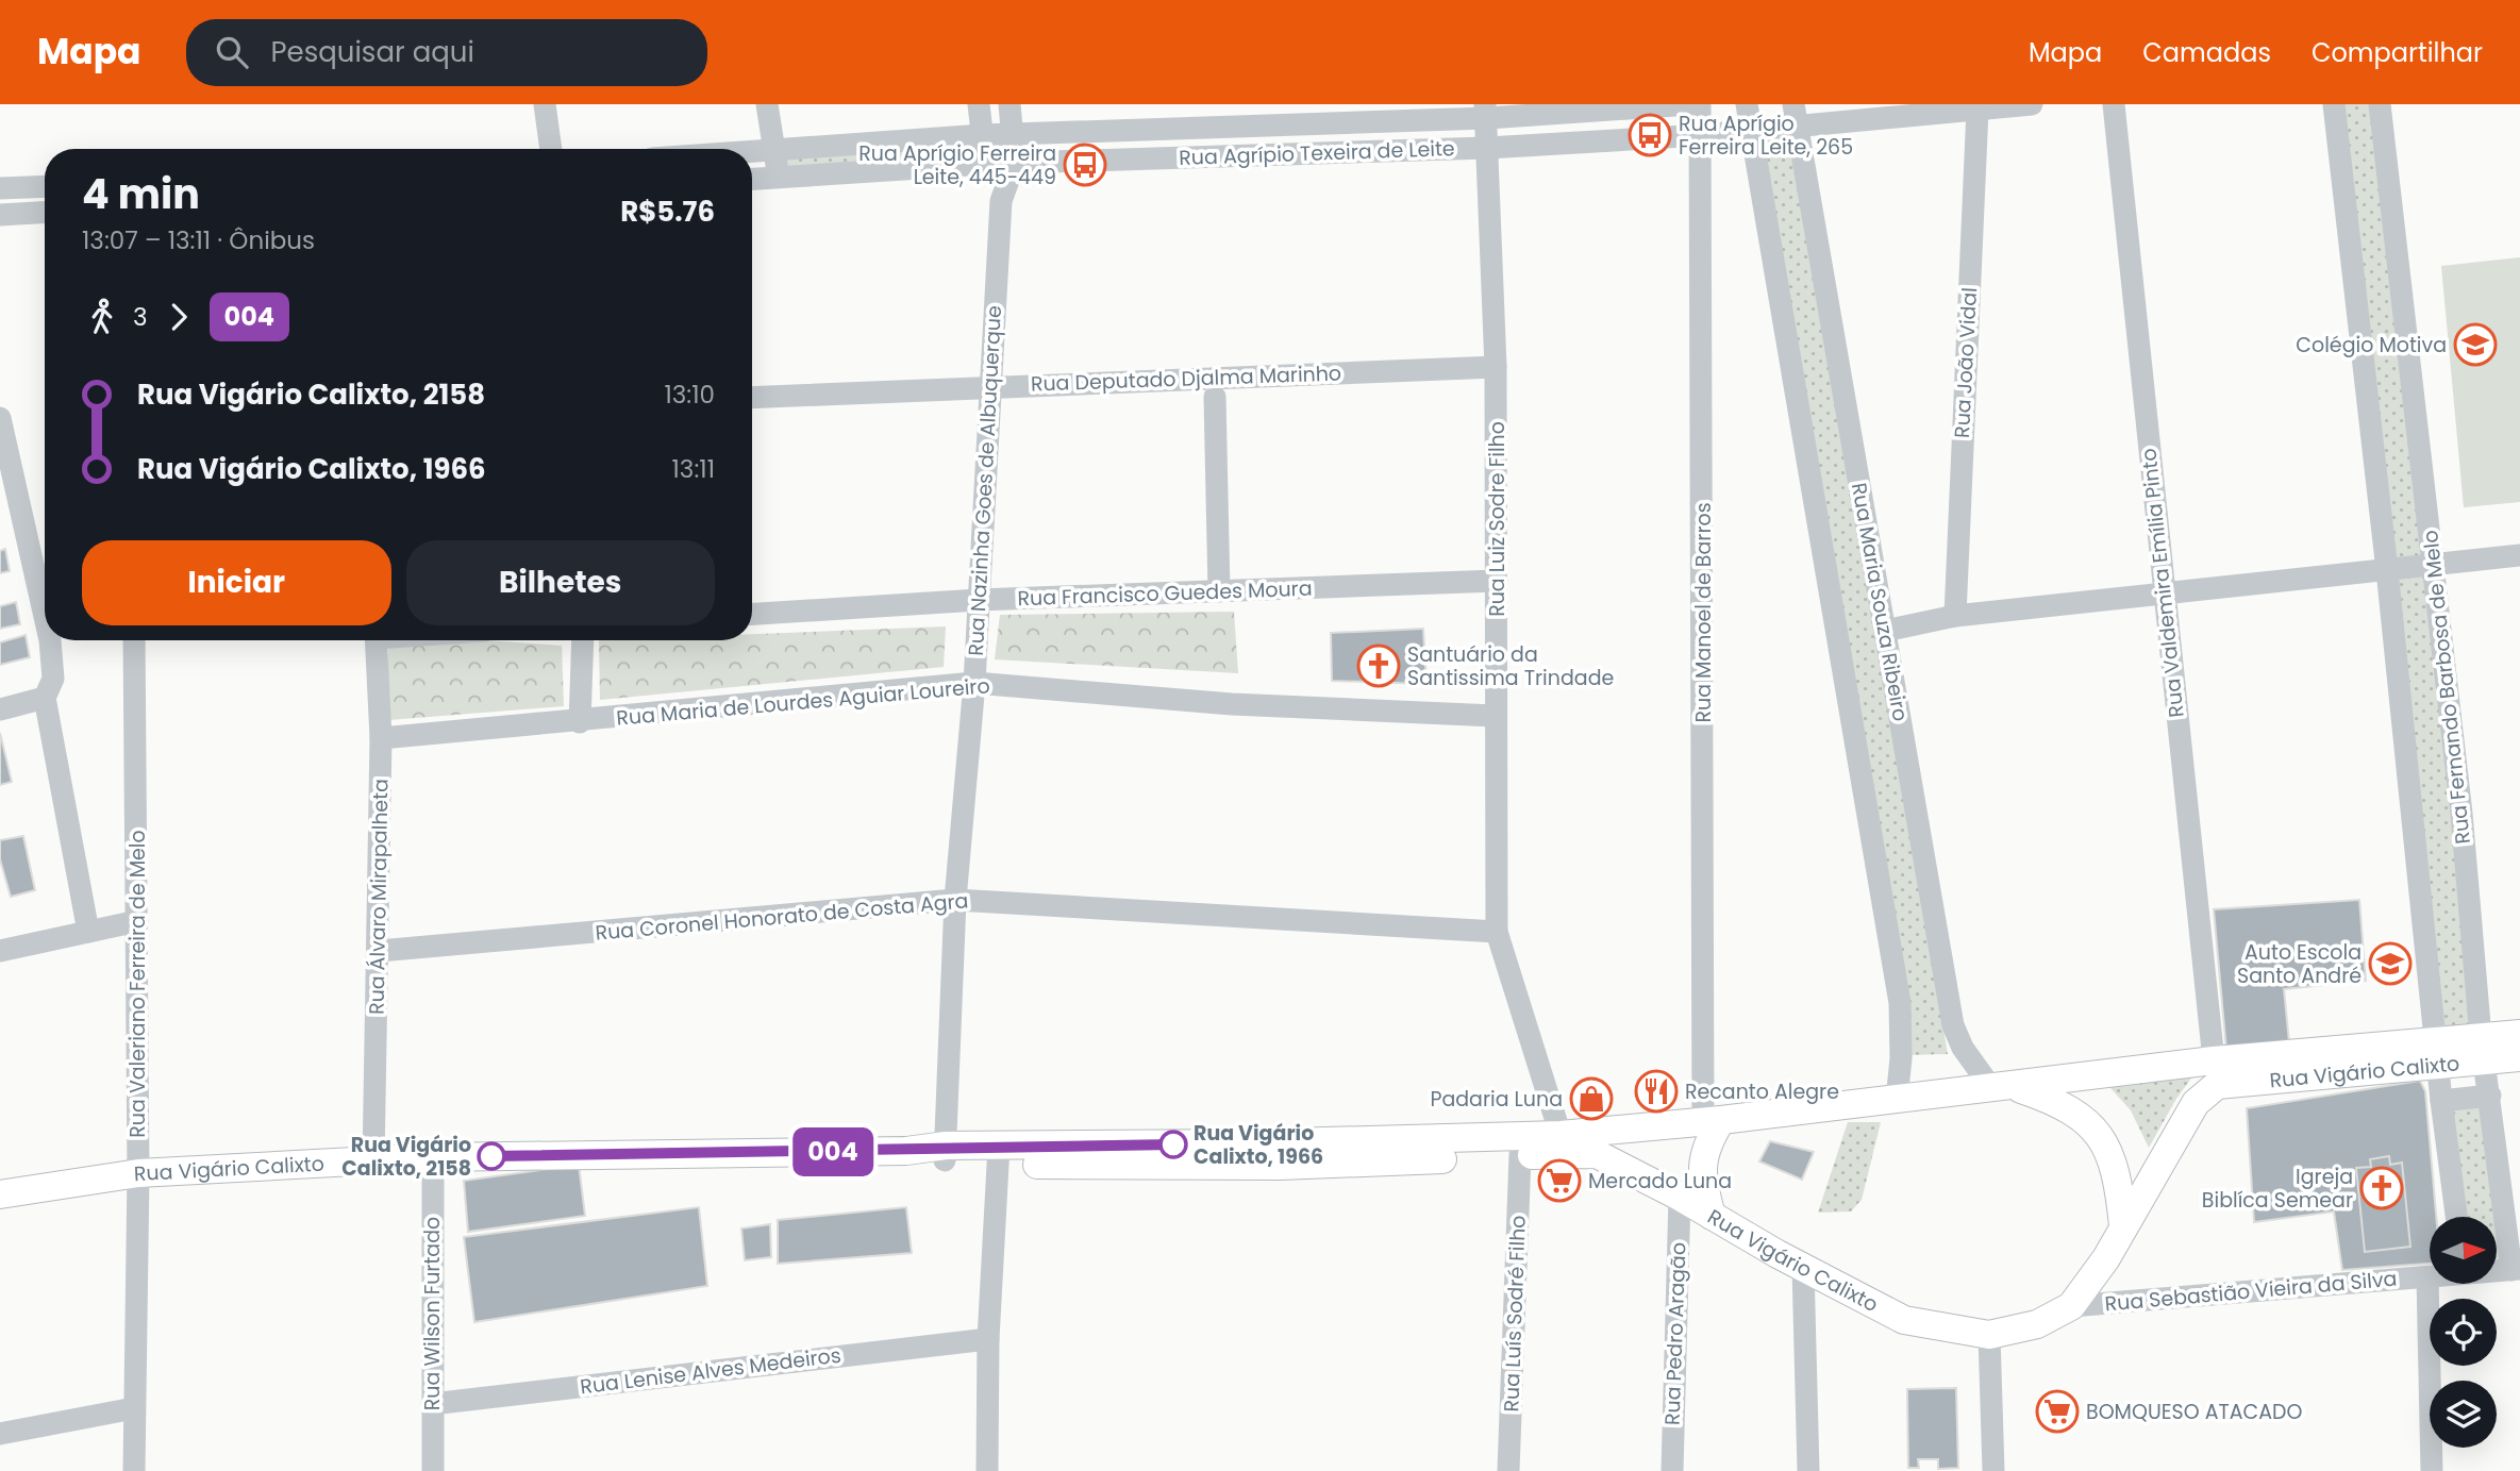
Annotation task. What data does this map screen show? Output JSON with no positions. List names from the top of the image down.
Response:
{
  "streets": {
    "main road": ["Rua Vigário Calixto"],
    "street": [
      "Rua Agrípio Texeira de Leite",
      "Rua João Vidal",
      "Rua Deputado Djalma Marinho",
      "Rua Nazinha Goes de Albuquerque",
      "Rua Luiz Sodre Filho",
      "Rua Valdemira Emília Pinto",
      "Rua Francisco Guedes Moura",
      "Rua Maria Souza Ribeiro",
      "Rua Manoel de Barros",
      "Rua Fernando Barbosa de Melo",
      "Rua Maria de Lourdes Aguiar Loureiro",
      "Rua Álvaro Mirapalheta",
      "Rua Coronel Honorato de Costa Agra",
      "Rua Valeriano Ferreira de Melo",
      "Rua Sebastião Vieira da Silva",
      "Rua Wilson Furtado",
      "Rua Luís Sodré Filho",
      "Rua Pedro Aragão",
      "Rua Lenise Alves Medeiros"
    ]
  },
  "crossings": [
    ["Rua Agrípio Texeira de Leite", "Rua João Vidal"],
    ["Rua Agrípio Texeira de Leite", "Rua Nazinha Goes de Albuquerque"],
    ["Rua Agrípio Texeira de Leite", "Rua Luiz Sodre Filho"],
    ["Rua Agrípio Texeira de Leite", "Rua Maria Souza Ribeiro"],
    ["Rua Agrípio Texeira de Leite", "Rua Manoel de Barros"],
    ["Rua Deputado Djalma Marinho", "Rua Nazinha Goes de Albuquerque"],
    ["Rua Deputado Djalma Marinho", "Rua Luiz Sodre Filho"],
    ["Rua Nazinha Goes de Albuquerque", "Rua Francisco Guedes Moura"],
    ["Rua Nazinha Goes de Albuquerque", "Rua Maria de Lourdes Aguiar Loureiro"],
    ["Rua Nazinha Goes de Albuquerque", "Rua Coronel Honorato de Costa Agra"],
    ["Rua Nazinha Goes de Albuquerque", "Rua Vigário Calixto"],
    ["Rua Luiz Sodre Filho", "Rua Francisco Guedes Moura"],
    ["Rua Luiz Sodre Filho", "Rua Maria de Lourdes Aguiar Loureiro"],
    ["Rua Luiz Sodre Filho", "Rua Coronel Honorato de Costa Agra"],
    ["Rua Luiz Sodre Filho", "Rua Vigário Calixto"],
    ["Rua Valdemira Emília Pinto", "Rua Vigário Calixto"],
    ["Rua Maria Souza Ribeiro", "Rua Vigário Calixto"],
    ["Rua Manoel de Barros", "Rua Vigário Calixto"],
    ["Rua Fernando Barbosa de Melo", "Rua Vigário Calixto"],
    ["Rua Fernando Barbosa de Melo", "Rua Sebastião Vieira da Silva"],
    ["Rua Maria de Lourdes Aguiar Loureiro", "Rua Álvaro Mirapalheta"],
    ["Rua Álvaro Mirapalheta", "Rua Coronel Honorato de Costa Agra"],
    ["Rua Álvaro Mirapalheta", "Rua Vigário Calixto"],
    ["Rua Valeriano Ferreira de Melo", "Rua Vigário Calixto"],
    ["Rua Vigário Calixto", "Rua Sebastião Vieira da Silva"],
    ["Rua Vigário Calixto", "Rua Wilson Furtado"],
    ["Rua Vigário Calixto", "Rua Luís Sodré Filho"],
    ["Rua Vigário Calixto", "Rua Pedro Aragão"],
    ["Rua Wilson Furtado", "Rua Lenise Alves Medeiros"]
  ],
  "places": {
    "bus stop": ["Rua Aprígio Ferreira Leite, 265", "Rua Aprígio Ferreira Leite, 445-449"],
    "school or university": ["Colégio Motiva", "Auto Escola Santo André"],
    "church": ["Santuário da Santissima Trindade", "Igreja Biblíca Semear"],
    "restaurant": ["Recanto Alegre"],
    "shop": ["Padaria Luna"],
    "other": ["Rua Vigário Calixto, 1966", "Rua Vigário Calixto, 2158"],
    "supermarket": ["Mercado Luna", "BOMQUESO ATACADO"]
  },
  "lines": ["bus line 004"],
  "north": "right",
  "page": {
    "header": "Mapa",
    "search": "Pesquisar aqui",
    "nav": ["Mapa", "Camadas", "Compartilhar"],
    "on_map": "004",
    "heading": ["4 min", "13:07 – 13:11 · Ônibus", "R$5.76"],
    "legs": ["3", "004"],
    "list": [
      {
        "name": "Rua Vigário Calixto, 2158",
        "value": "13:10"
      },
      {
        "name": "Rua Vigário Calixto, 1966",
        "value": "13:11"
      }
    ],
    "buttons": ["Iniciar", "Bilhetes"]
  }
}
